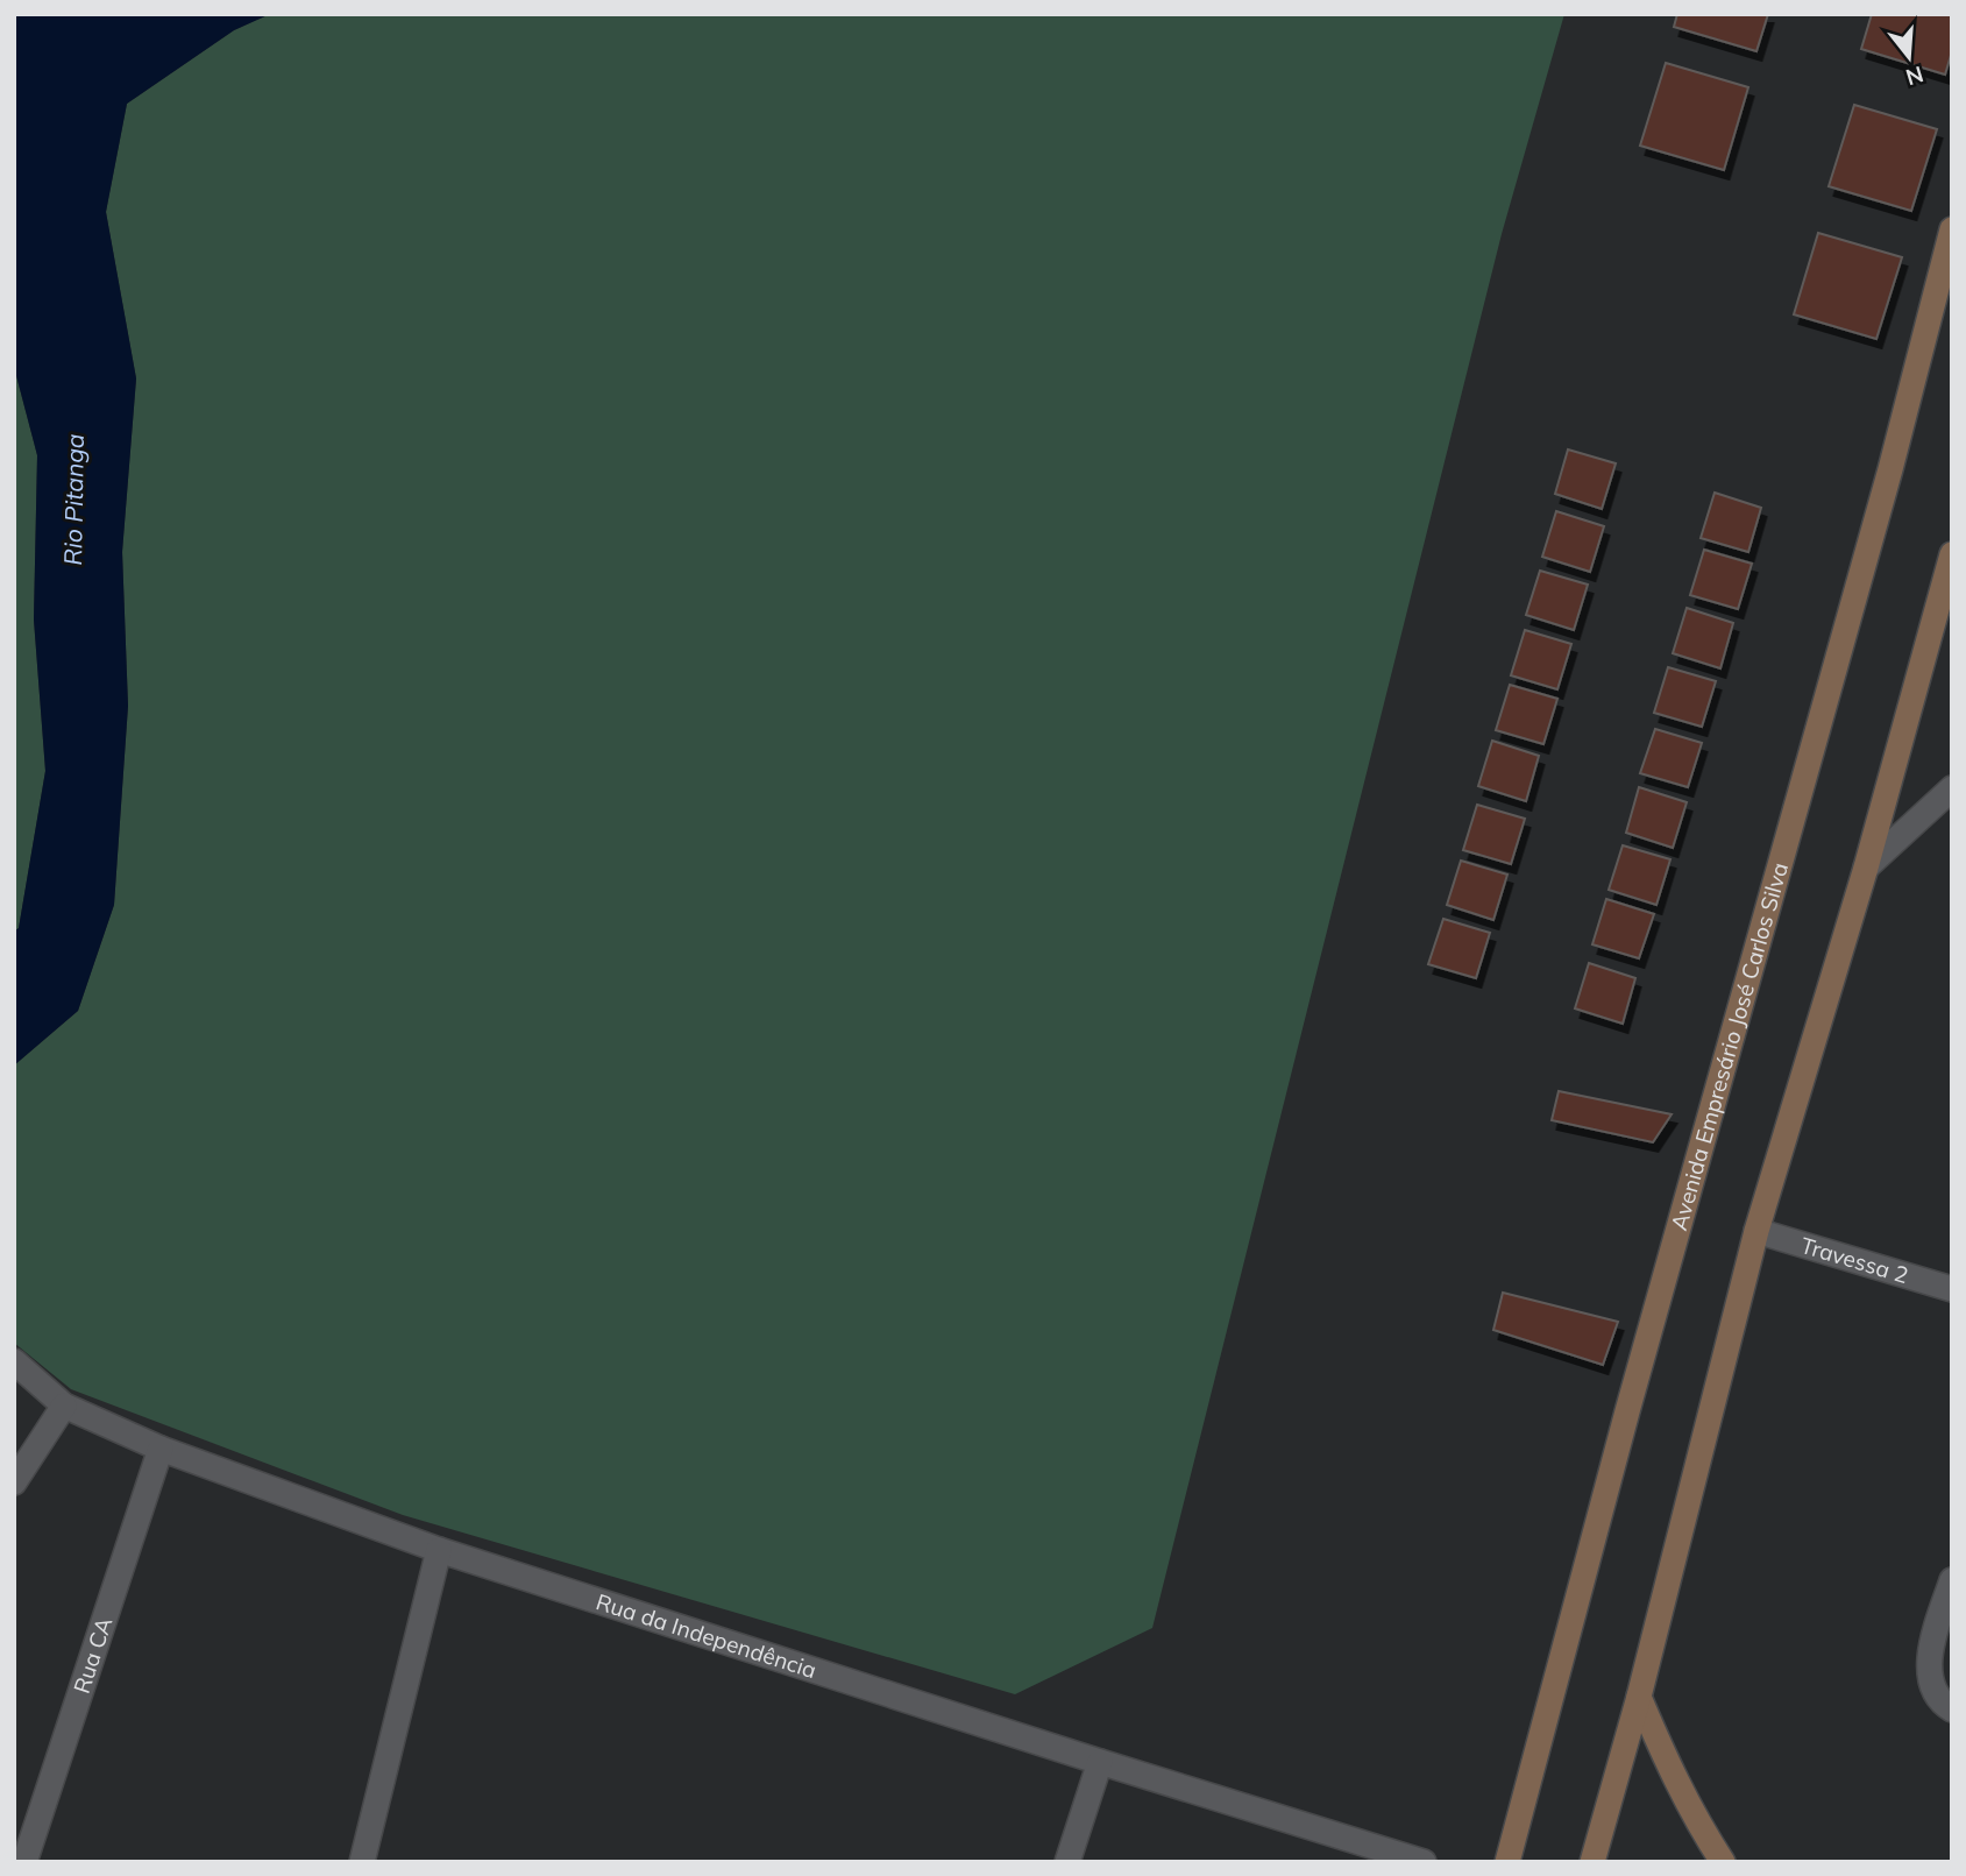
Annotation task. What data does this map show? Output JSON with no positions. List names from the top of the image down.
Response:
{
  "streets": {
    "main road": ["Avenida Empresário José Carlos Silva"],
    "street": ["Travessa 2", "Rua da Independência", "Rua CA"]
  },
  "crossings": [
    ["Rua da Independência", "Rua CA"]
  ],
  "water": ["Rio Pitanga"],
  "north": "bottom"
}
